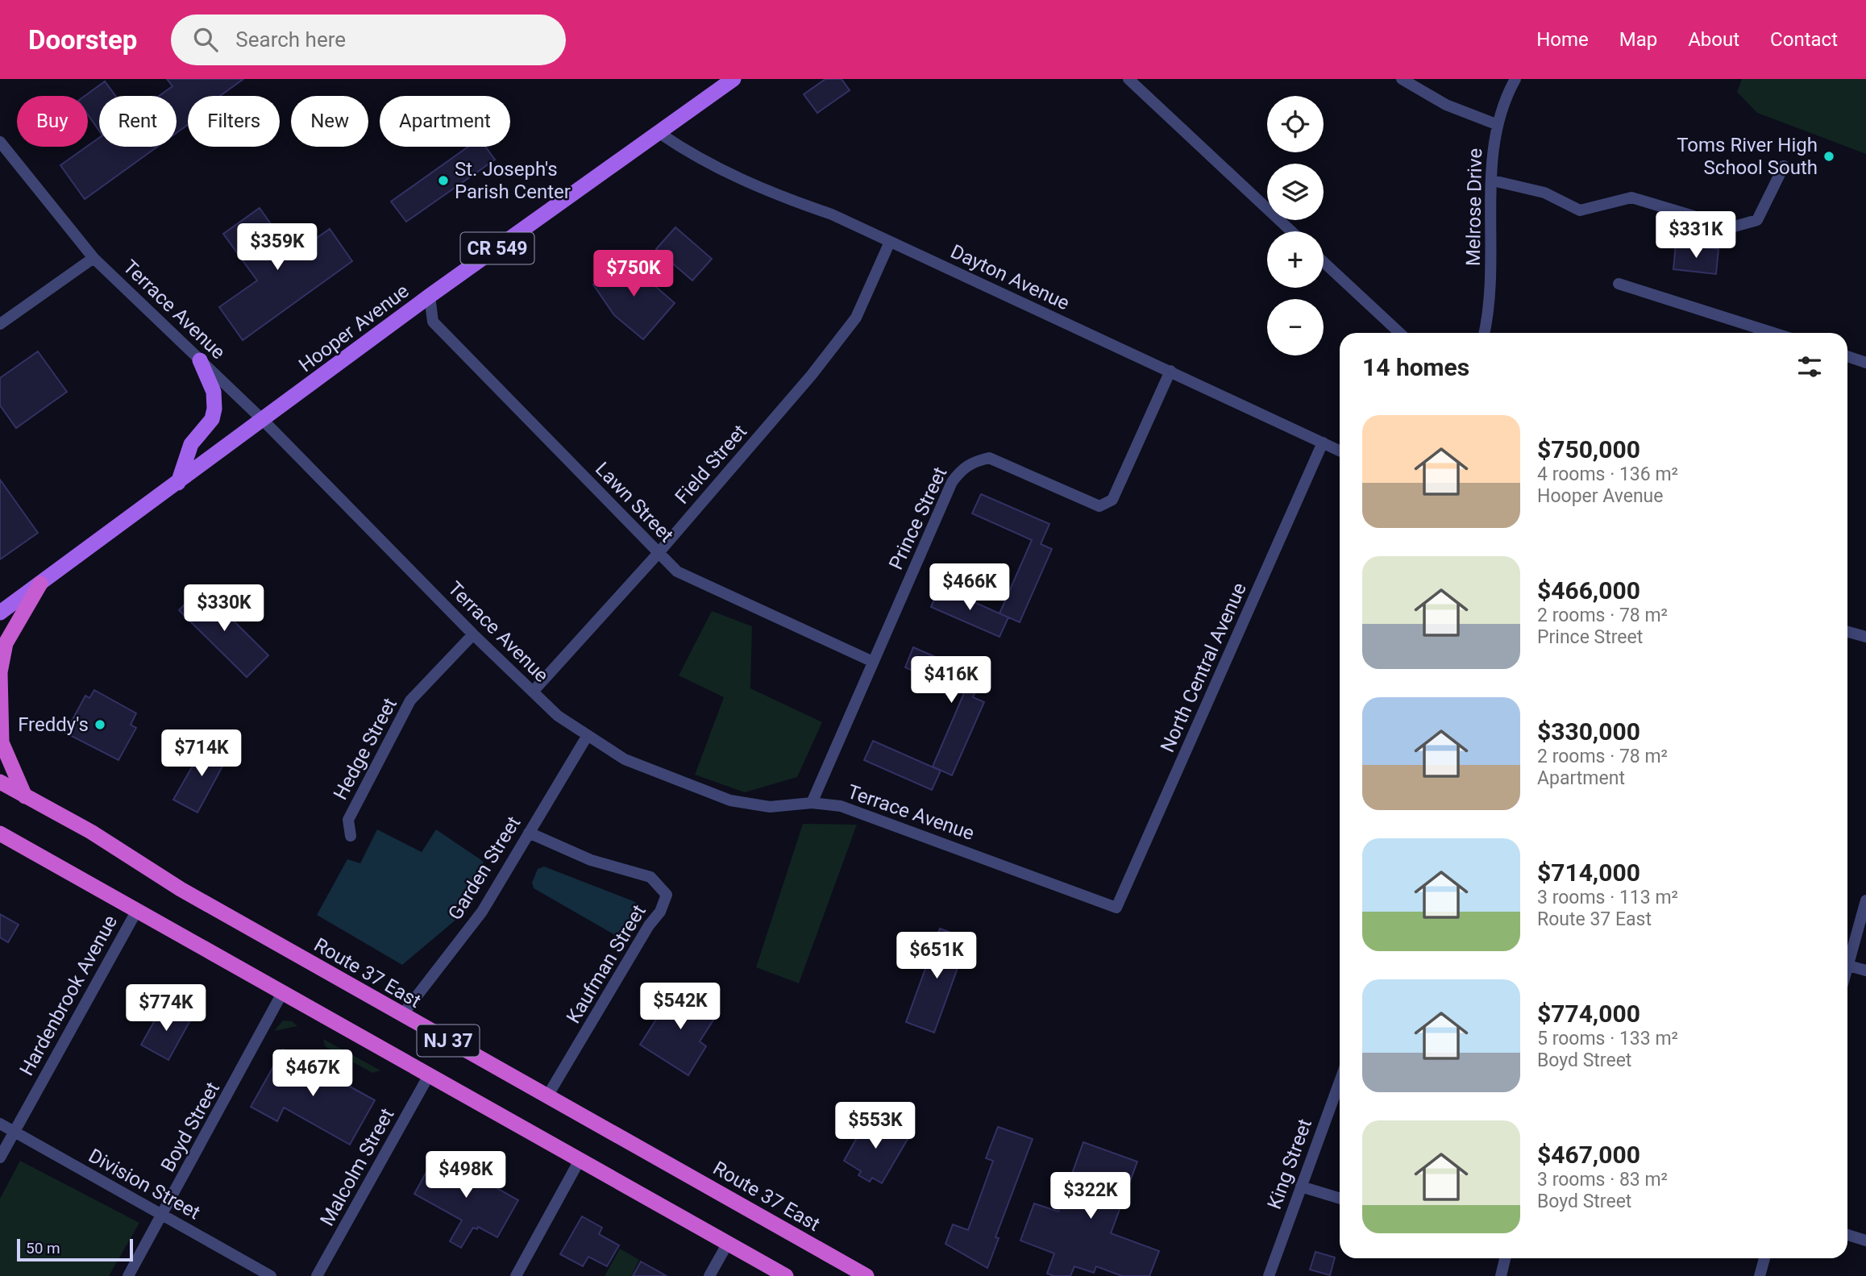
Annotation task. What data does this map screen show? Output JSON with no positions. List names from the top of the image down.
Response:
{
  "streets": {
    "highway": ["Route 37 East", "NJ 37"],
    "main road": ["CR 549", "Hooper Avenue"],
    "street": [
      "Melrose Drive",
      "Dayton Avenue",
      "Terrace Avenue",
      "Field Street",
      "Lawn Street",
      "Prince Street",
      "North Central Avenue",
      "Hedge Street",
      "Garden Street",
      "Kaufman Street",
      "Hardenbrook Avenue",
      "Boyd Street",
      "King Street",
      "Malcolm Street",
      "Division Street"
    ]
  },
  "crossings": [
    ["Dayton Avenue", "Hooper Avenue"],
    ["Dayton Avenue", "Field Street"],
    ["Dayton Avenue", "Prince Street"],
    ["Dayton Avenue", "North Central Avenue"],
    ["Terrace Avenue", "Hooper Avenue"],
    ["Terrace Avenue", "Field Street"],
    ["Terrace Avenue", "Prince Street"],
    ["Terrace Avenue", "North Central Avenue"],
    ["Terrace Avenue", "Hedge Street"],
    ["Terrace Avenue", "Garden Street"],
    ["Hooper Avenue", "Lawn Street"],
    ["Field Street", "Lawn Street"],
    ["Lawn Street", "Prince Street"],
    ["Garden Street", "Kaufman Street"],
    ["Garden Street", "Route 37 East"],
    ["Kaufman Street", "Route 37 East"],
    ["Hardenbrook Avenue", "NJ 37"],
    ["Hardenbrook Avenue", "Division Street"],
    ["NJ 37", "Boyd Street"],
    ["NJ 37", "Malcolm Street"],
    ["Boyd Street", "Division Street"]
  ],
  "places": ["Toms River High School South", "St. Joseph's Parish Center", "Freddy's"],
  "scale_bar": "50 m",
  "page": {
    "header": "Doorstep",
    "search": "Search here",
    "nav": [
      "Home",
      "Map",
      "About",
      "Contact"
    ],
    "map_buttons": ["+", "−"],
    "chip": [
      "Buy",
      "Rent",
      "Filters",
      "New",
      "Apartment"
    ],
    "price": [
      "$331K",
      "$359K",
      "$750K",
      "$466K",
      "$330K",
      "$416K",
      "$714K",
      "$651K",
      "$542K",
      "$774K",
      "$467K",
      "$553K",
      "$498K",
      "$322K"
    ],
    "heading": "14 homes",
    "list": [
      {
        "name": "$750,000",
        "note": "4 rooms · 136 m² · Hooper Avenue"
      },
      {
        "name": "$466,000",
        "note": "2 rooms · 78 m² · Prince Street"
      },
      {
        "name": "$330,000",
        "note": "2 rooms · 78 m² · Apartment"
      },
      {
        "name": "$714,000",
        "note": "3 rooms · 113 m² · Route 37 East"
      },
      {
        "name": "$774,000",
        "note": "5 rooms · 133 m² · Boyd Street"
      },
      {
        "name": "$467,000",
        "note": "3 rooms · 83 m² · Boyd Street"
      }
    ],
    "scale": "50 m"
  }
}
